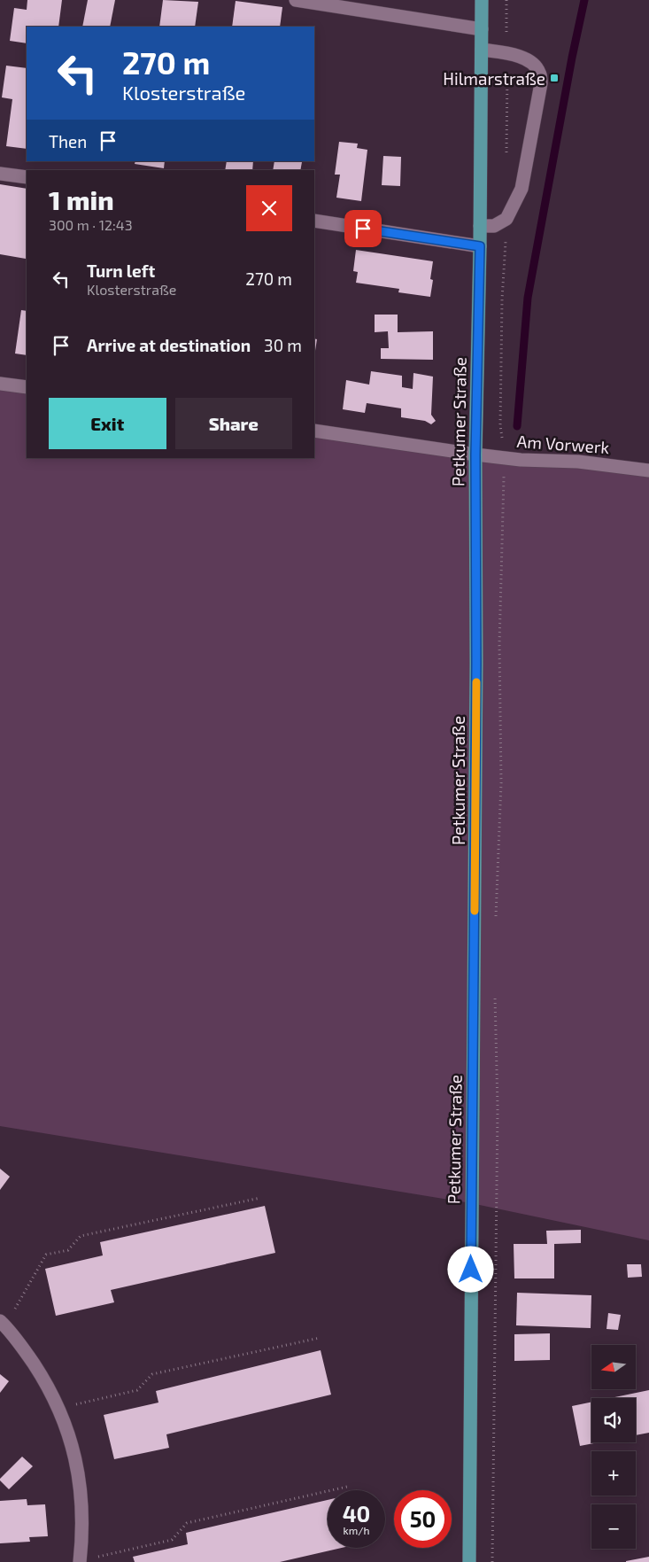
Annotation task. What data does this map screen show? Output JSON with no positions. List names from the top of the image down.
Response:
{
  "streets": {
    "main road": ["Petkumer Straße"],
    "street": ["Am Vorwerk"]
  },
  "crossings": [
    ["Petkumer Straße", "Am Vorwerk"]
  ],
  "places": {
    "transit": ["Hilmarstraße"]
  },
  "north": "left",
  "page": {
    "turn": ["270 m", "Klosterstraße"],
    "then": "Then",
    "heading": ["1 min", "300 m · 12:43"],
    "list": [
      {
        "name": "Turn left",
        "note": "Klosterstraße",
        "value": "270 m"
      },
      {
        "name": "Arrive at destination",
        "value": "30 m"
      }
    ],
    "buttons": ["Exit", "Share"],
    "map_buttons": ["+", "−"],
    "speed": "40 km/h",
    "limit": "50"
  }
}
